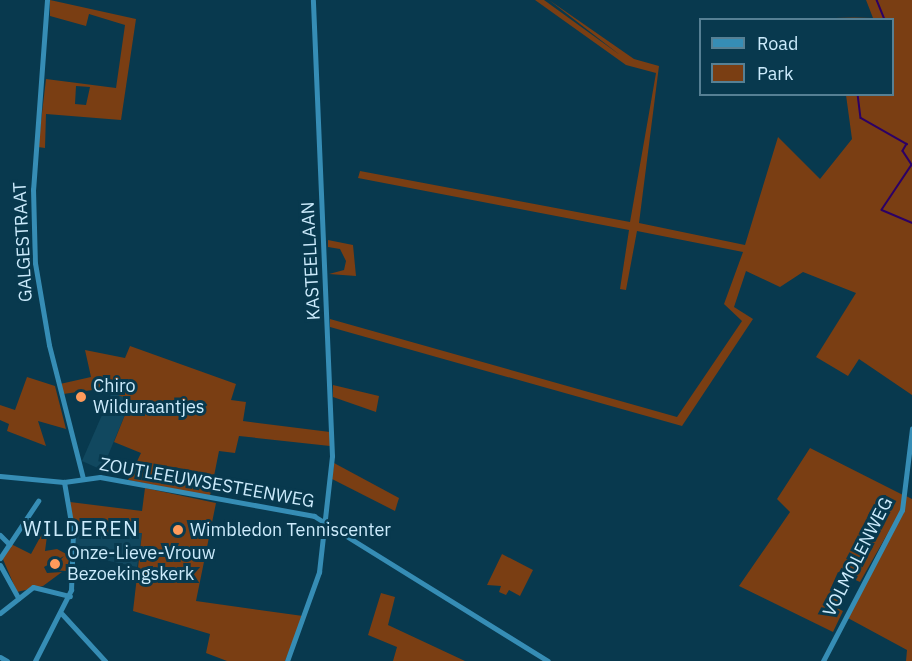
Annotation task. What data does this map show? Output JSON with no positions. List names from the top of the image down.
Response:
{
  "streets": {
    "street": [
      "GALGESTRAAT",
      "KASTEELLAAN",
      "ZOUTLEEUWSESTEENWEG",
      "VOLMOLENWEG"
    ]
  },
  "crossings": [
    ["GALGESTRAAT", "ZOUTLEEUWSESTEENWEG"],
    ["KASTEELLAAN", "ZOUTLEEUWSESTEENWEG"]
  ],
  "districts": ["WILDEREN"],
  "places": ["Chiro Wilduraantjes", "Wimbledon Tenniscenter", "Onze-Lieve-Vrouw Bezoekingskerk"],
  "legend": ["Road", "Park"]
}
